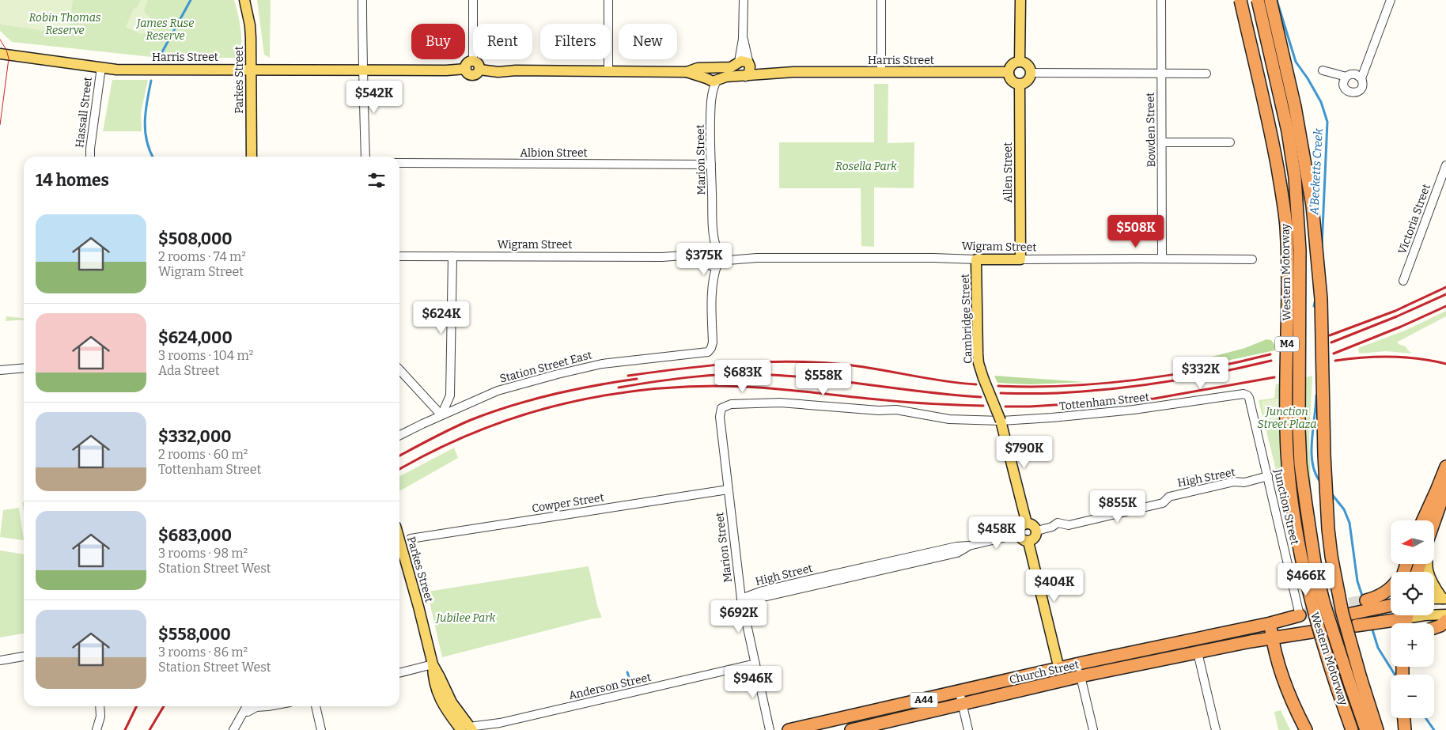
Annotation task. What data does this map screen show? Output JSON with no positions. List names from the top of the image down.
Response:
{
  "streets": {
    "highway": [
      "Western Motorway",
      "M4",
      "Church Street",
      "A44"
    ],
    "main road": [
      "Harris Street",
      "Parkes Street",
      "Allen Street",
      "Wigram Street",
      "Cambridge Street"
    ],
    "street": [
      "Hassall Street",
      "Bowden Street",
      "Albion Street",
      "Marion Street",
      "Victoria Street",
      "Station Street East",
      "Tottenham Street",
      "High Street",
      "Cowper Street",
      "Junction Street",
      "Anderson Street"
    ]
  },
  "crossings": [
    ["Harris Street", "Parkes Street"],
    ["Harris Street", "Hassall Street"],
    ["Harris Street", "Marion Street"],
    ["Harris Street", "Allen Street"],
    ["Parkes Street", "Anderson Street"],
    ["Bowden Street", "Wigram Street"],
    ["Albion Street", "Marion Street"],
    ["Marion Street", "Wigram Street"],
    ["Marion Street", "Cambridge Street"],
    ["Marion Street", "Tottenham Street"],
    ["Marion Street", "High Street"],
    ["Marion Street", "Cowper Street"],
    ["Marion Street", "Anderson Street"],
    ["Allen Street", "Wigram Street"],
    ["Wigram Street", "Cambridge Street"],
    ["Cambridge Street", "Tottenham Street"],
    ["Cambridge Street", "High Street"],
    ["Tottenham Street", "Junction Street"],
    ["High Street", "Junction Street"],
    ["Junction Street", "Church Street"]
  ],
  "water": ["A'Becketts Creek"],
  "parks": [
    "Robin Thomas Reserve",
    "James Ruse Reserve",
    "Rosella Park",
    "Junction Street Plaza",
    "Jubilee Park"
  ],
  "north": "left",
  "page": {
    "chip": [
      "Buy",
      "Rent",
      "Filters",
      "New"
    ],
    "price": [
      "$542K",
      "$508K",
      "$375K",
      "$624K",
      "$332K",
      "$683K",
      "$558K",
      "$790K",
      "$855K",
      "$458K",
      "$466K",
      "$404K",
      "$692K",
      "$946K"
    ],
    "heading": "14 homes",
    "list": [
      {
        "name": "$508,000",
        "note": "2 rooms · 74 m² · Wigram Street"
      },
      {
        "name": "$624,000",
        "note": "3 rooms · 104 m² · Ada Street"
      },
      {
        "name": "$332,000",
        "note": "2 rooms · 60 m² · Tottenham Street"
      },
      {
        "name": "$683,000",
        "note": "3 rooms · 98 m² · Station Street West"
      },
      {
        "name": "$558,000",
        "note": "3 rooms · 86 m² · Station Street West"
      }
    ],
    "map_buttons": ["+", "−"]
  }
}
